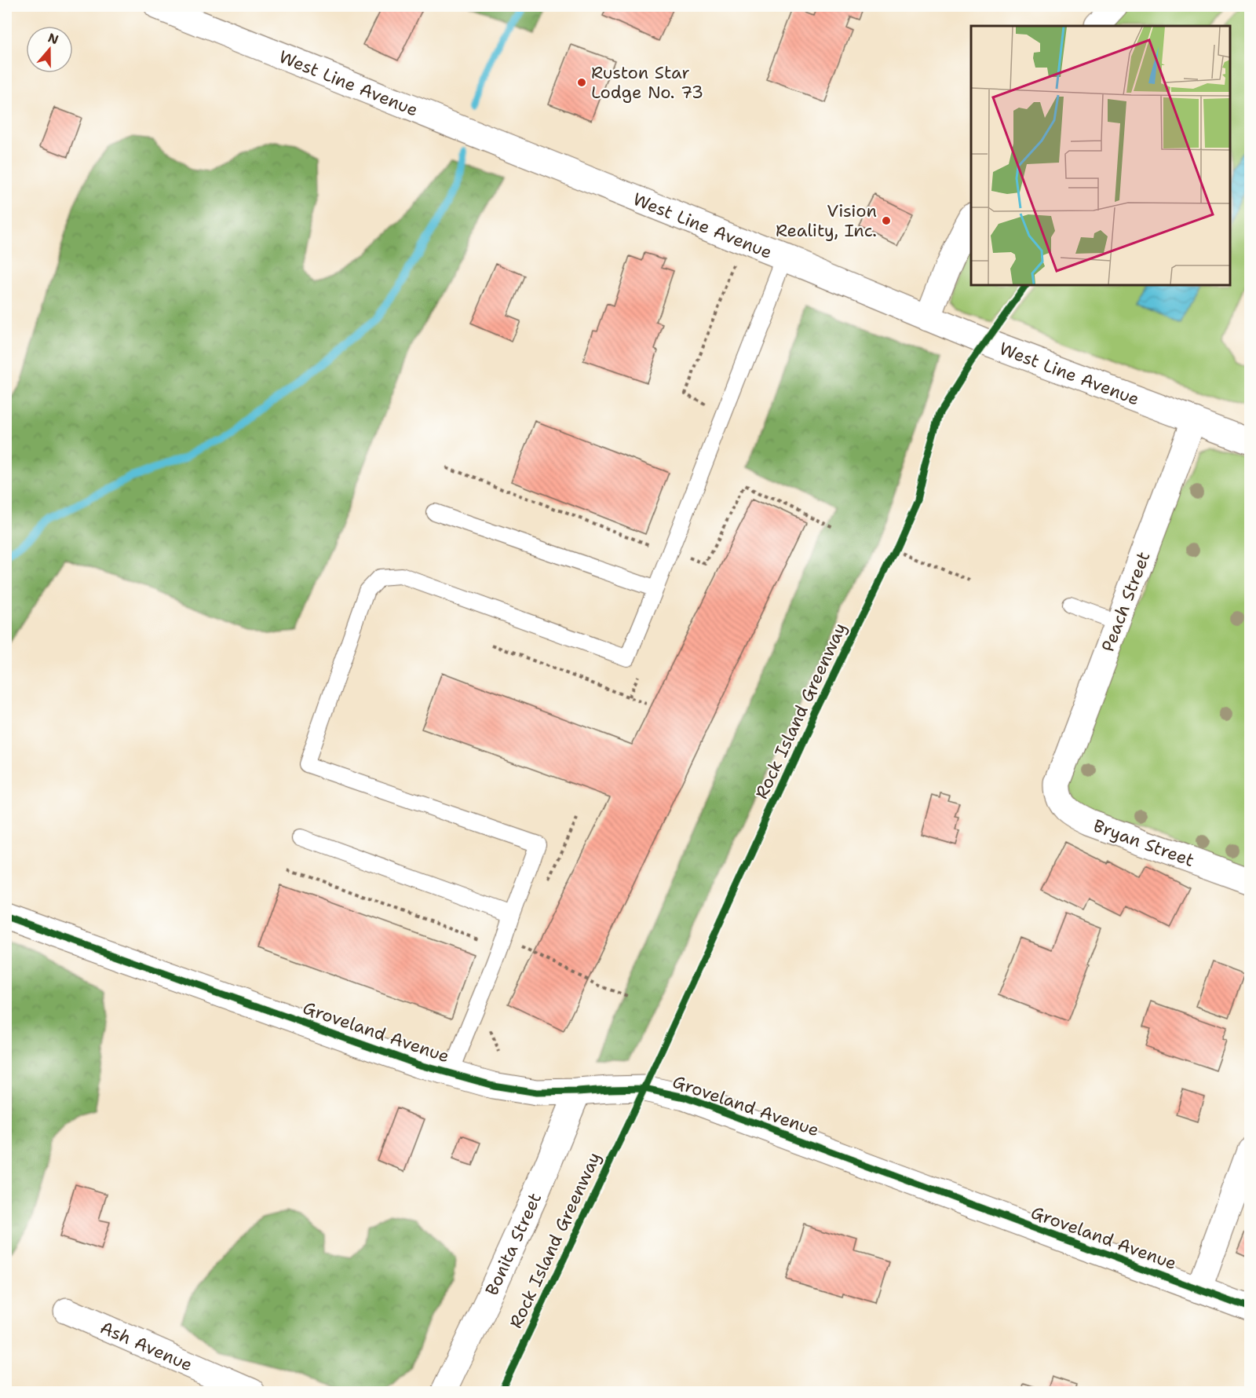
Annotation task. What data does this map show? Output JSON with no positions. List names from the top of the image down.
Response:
{
  "streets": {
    "street": [
      "West Line Avenue",
      "Peach Street",
      "Bryan Street",
      "Groveland Avenue",
      "Bonita Street",
      "Ash Avenue"
    ],
    "cycle path": ["Rock Island Greenway"]
  },
  "crossings": [
    ["West Line Avenue", "Peach Street"],
    ["Peach Street", "Bryan Street"],
    ["Groveland Avenue", "Bonita Street"]
  ],
  "places": ["Ruston Star Lodge No. 73", "Vision Reality, Inc."],
  "north": "top"
}
